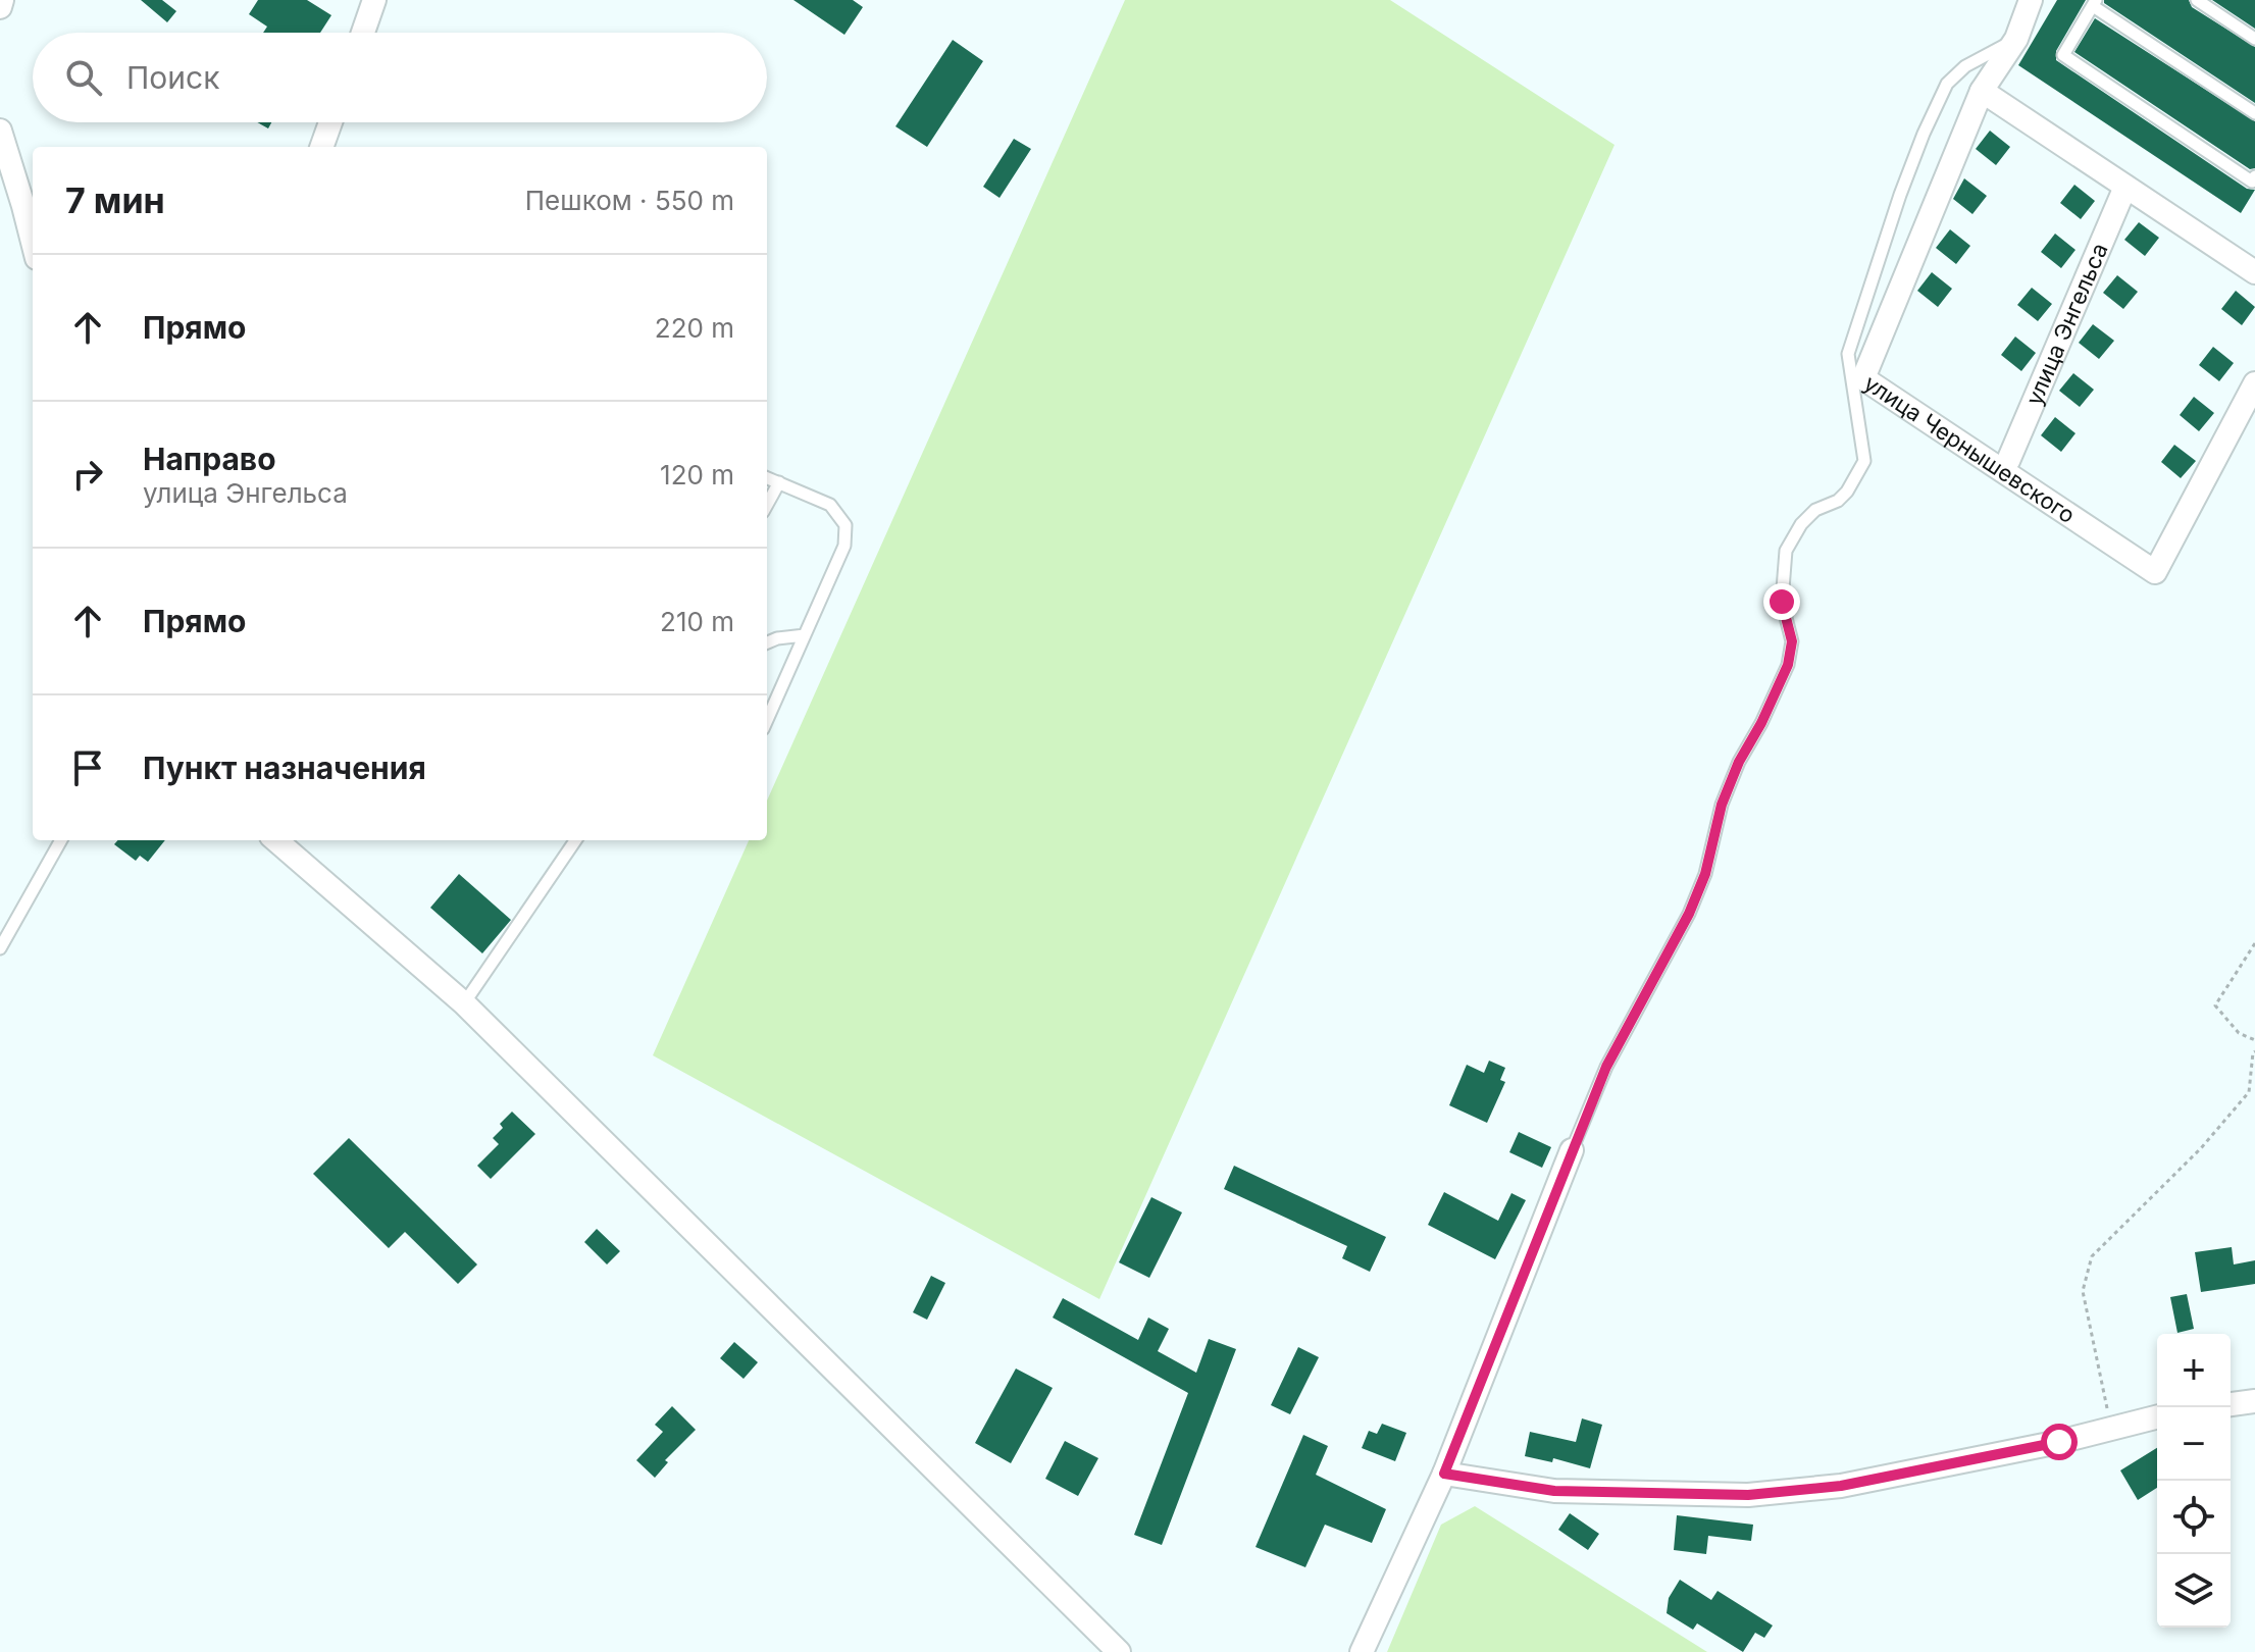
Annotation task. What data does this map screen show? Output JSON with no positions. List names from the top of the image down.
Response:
{
  "streets": {
    "street": ["улица Энгельса", "улица Чернышевского"]
  },
  "page": {
    "search": "Поиск",
    "heading": ["7 мин", "Пешком · 550 m"],
    "list": [
      ["Прямо", "220 m"],
      ["Направо", "улица Энгельса", "120 m"],
      ["Прямо", "210 m"],
      "Пункт назначения"
    ],
    "map_buttons": ["+", "−"]
  }
}
